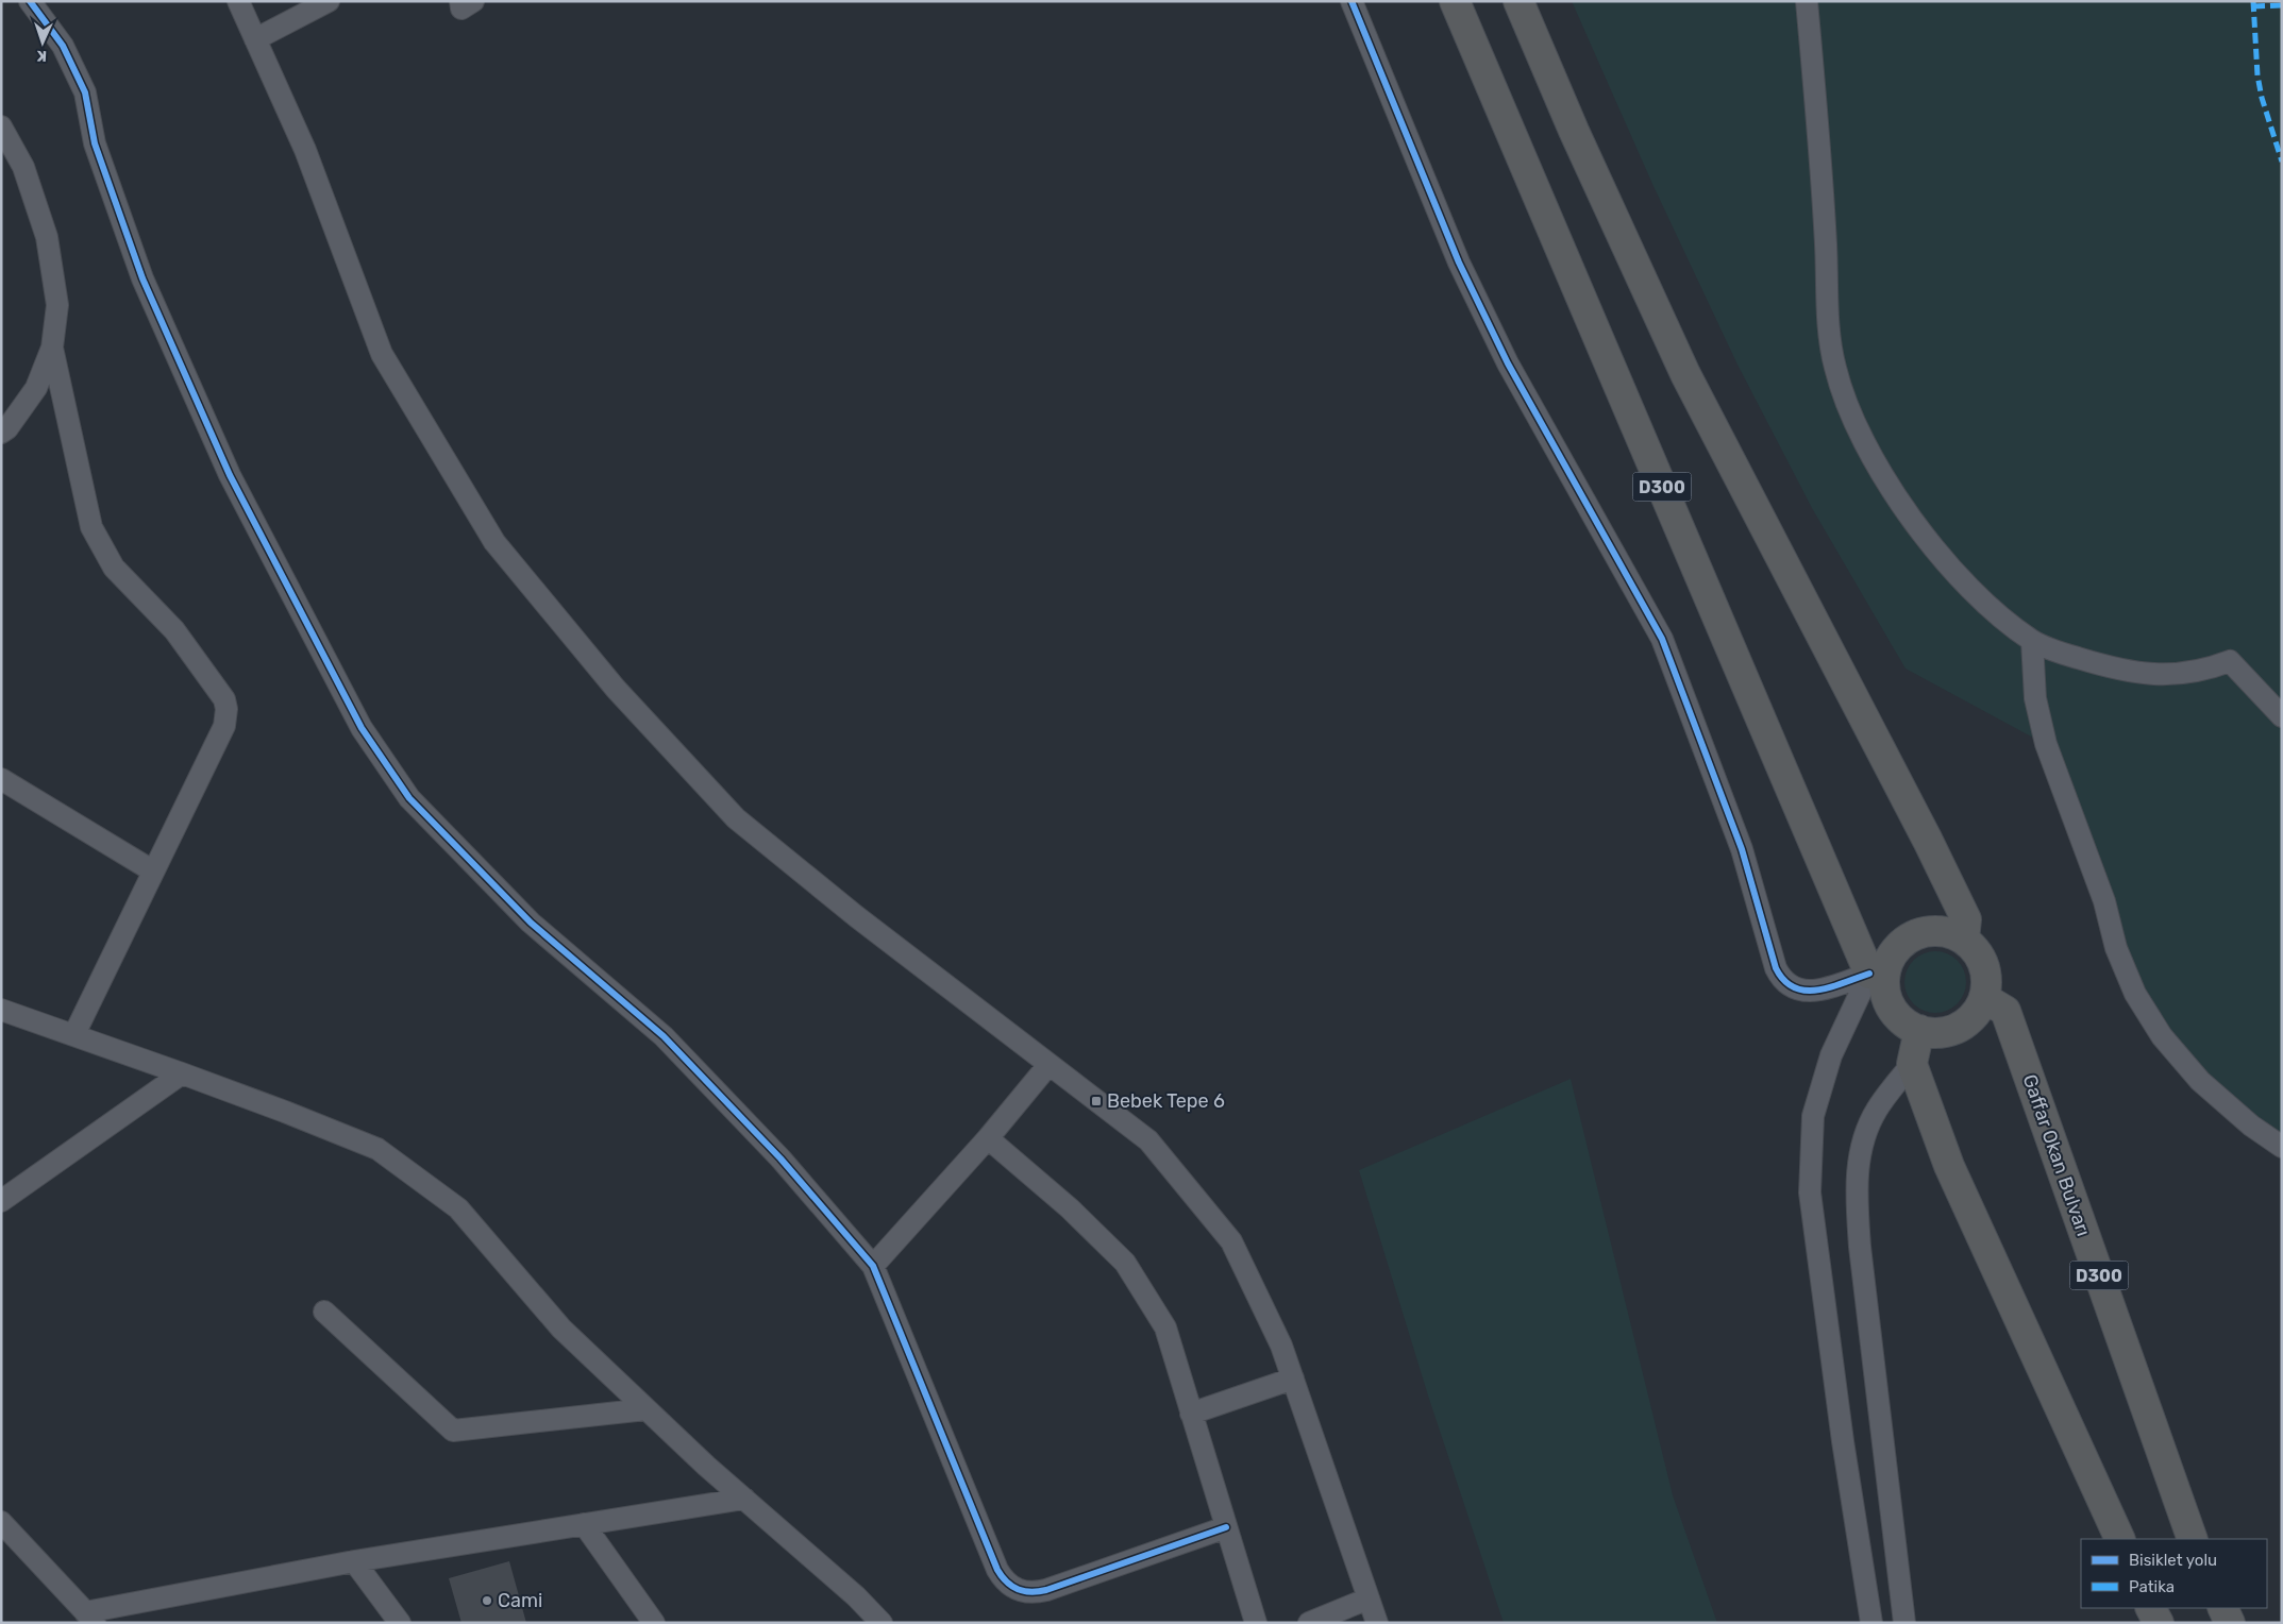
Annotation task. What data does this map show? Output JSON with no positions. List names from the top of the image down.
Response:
{
  "streets": {
    "highway": ["D300", "Gaffar Okan Bulvarı"]
  },
  "crossings": [
    ["D300", "Gaffar Okan Bulvarı"]
  ],
  "places": {
    "transit": ["Bebek Tepe 6"],
    "other": ["Cami"]
  },
  "legend": ["Bisiklet yolu", "Patika"],
  "north": "bottom"
}
